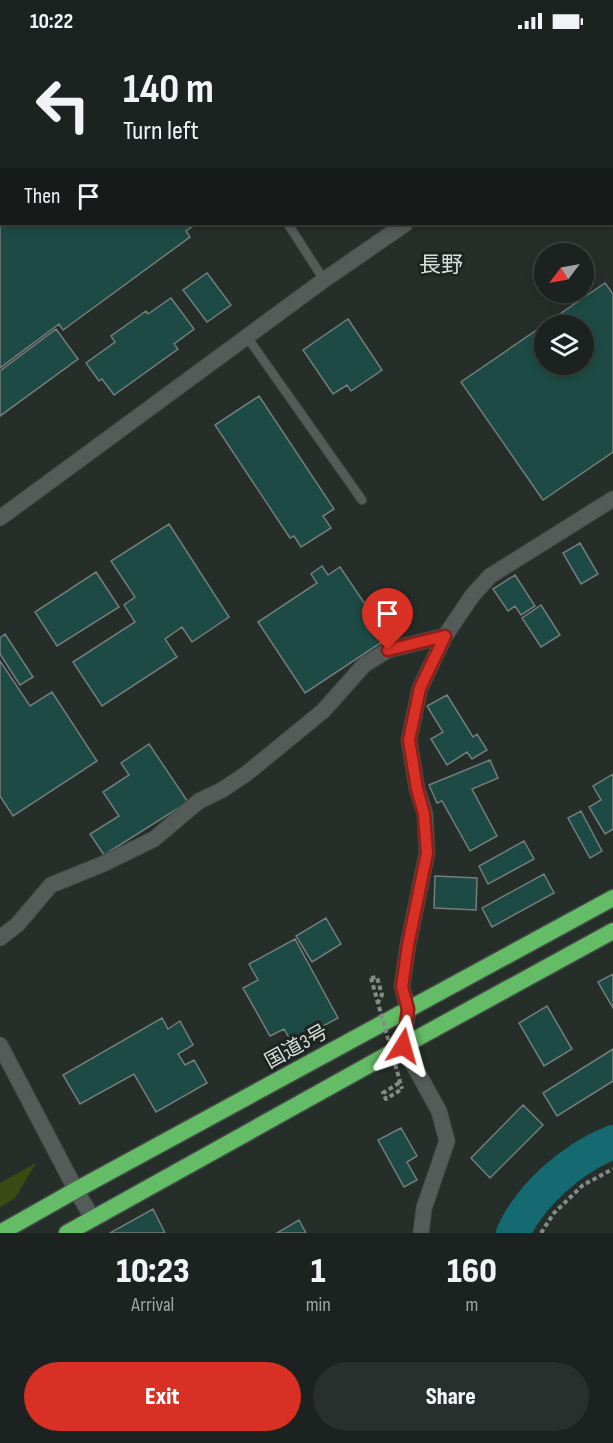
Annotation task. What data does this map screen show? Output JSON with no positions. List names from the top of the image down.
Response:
{
  "streets": {
    "highway": ["国道3号"]
  },
  "districts": ["長野"],
  "north": "bottom left",
  "page": {
    "status": "10:22",
    "turn": ["140 m", "Turn left"],
    "then": "Then",
    "eta": [
      "10:23",
      "Arrival",
      "1",
      "min",
      "160",
      "m"
    ],
    "buttons": ["Exit", "Share"]
  }
}
